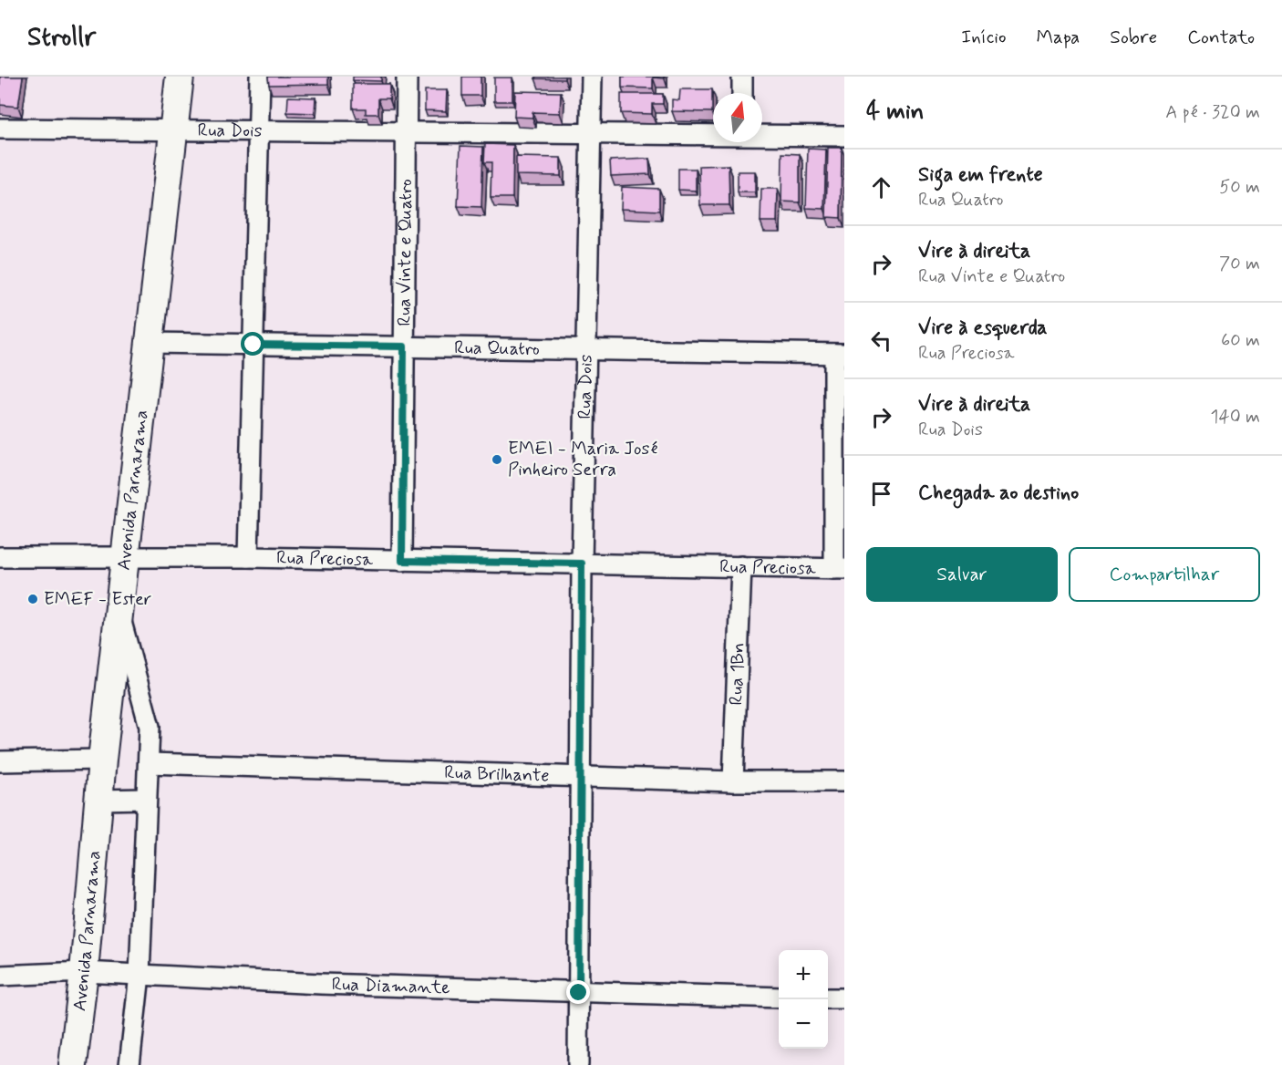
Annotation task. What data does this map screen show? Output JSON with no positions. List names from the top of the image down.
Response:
{
  "streets": {
    "street": [
      "Rua Dois",
      "Rua Vinte e Quatro",
      "Rua Quatro",
      "Avenida Parnarama",
      "Rua Preciosa",
      "Rua 1Bn",
      "Rua Brilhante",
      "Rua Diamante"
    ]
  },
  "crossings": [
    ["Rua Dois", "Rua Vinte e Quatro"],
    ["Rua Dois", "Rua Quatro"],
    ["Rua Dois", "Avenida Parnarama"],
    ["Rua Dois", "Rua Preciosa"],
    ["Rua Dois", "Rua Brilhante"],
    ["Rua Dois", "Rua Diamante"],
    ["Rua Vinte e Quatro", "Rua Quatro"],
    ["Rua Vinte e Quatro", "Rua Preciosa"],
    ["Rua Quatro", "Avenida Parnarama"],
    ["Avenida Parnarama", "Rua Preciosa"],
    ["Avenida Parnarama", "Rua Diamante"],
    ["Rua Preciosa", "Rua 1Bn"],
    ["Rua 1Bn", "Rua Brilhante"]
  ],
  "places": ["EMEI - Maria José Pinheiro Serra", "EMEF - Ester"],
  "north": "top",
  "page": {
    "header": "Strollr",
    "nav": [
      "Início",
      "Mapa",
      "Sobre",
      "Contato"
    ],
    "heading": ["4 min", "A pé · 320 m"],
    "list": [
      ["Siga em frente", "Rua Quatro", "50 m"],
      ["Vire à direita", "Rua Vinte e Quatro", "70 m"],
      ["Vire à esquerda", "Rua Preciosa", "60 m"],
      ["Vire à direita", "Rua Dois", "140 m"],
      "Chegada ao destino"
    ],
    "buttons": ["Salvar", "Compartilhar"],
    "map_buttons": ["+", "−"]
  }
}
